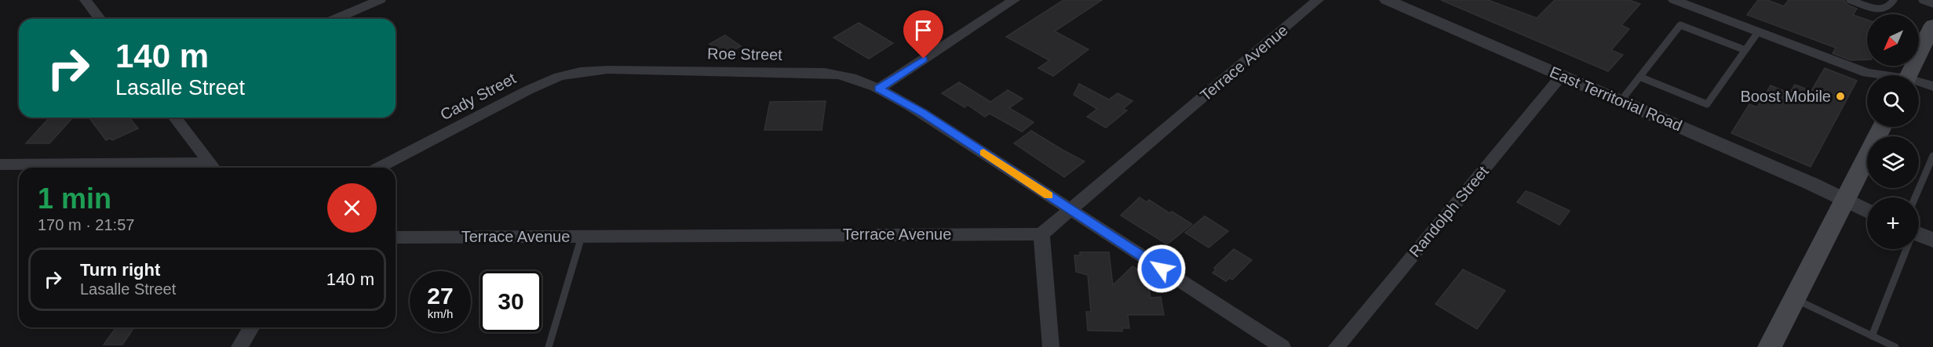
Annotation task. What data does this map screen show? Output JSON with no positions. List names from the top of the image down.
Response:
{
  "streets": {
    "street": [
      "Roe Street",
      "Terrace Avenue",
      "Cady Street",
      "East Territorial Road",
      "Randolph Street"
    ]
  },
  "crossings": [
    ["Roe Street", "Terrace Avenue"],
    ["Roe Street", "Cady Street"],
    ["East Territorial Road", "Randolph Street"]
  ],
  "places": ["Boost Mobile"],
  "north": "bottom left",
  "page": {
    "map_buttons": "+",
    "turn": ["140 m", "Lasalle Street"],
    "heading": ["1 min", "170 m · 21:57"],
    "list": [
      {
        "name": "Turn right",
        "note": "Lasalle Street",
        "value": "140 m"
      }
    ],
    "speed": "27 km/h",
    "limit": "30"
  }
}
